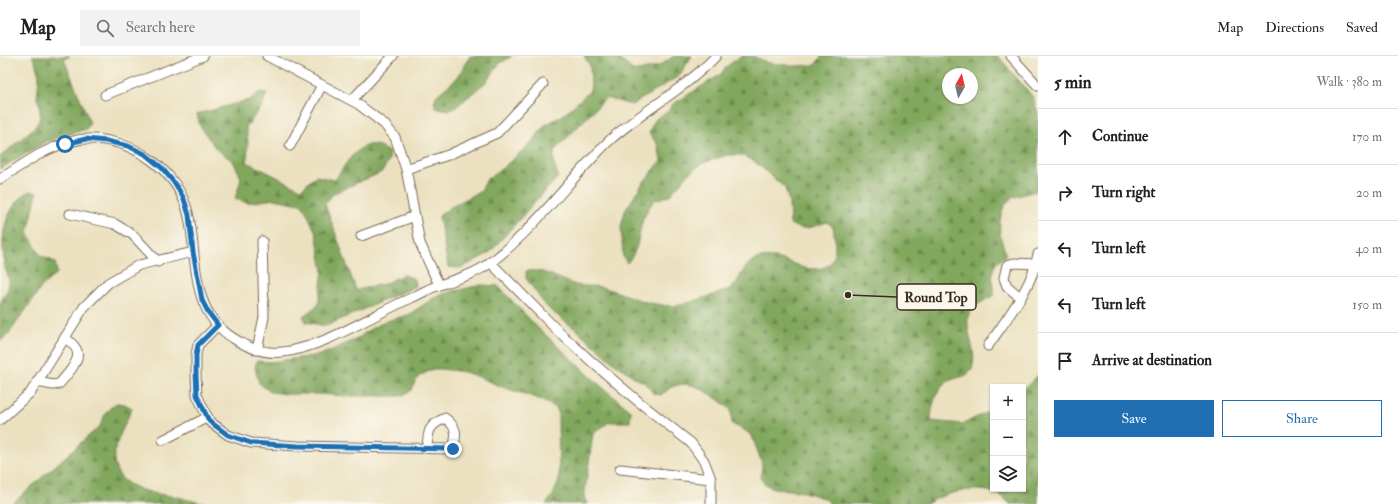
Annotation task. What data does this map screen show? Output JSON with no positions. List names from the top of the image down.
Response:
{
  "places": ["Round Top"],
  "north": "top",
  "page": {
    "header": "Map",
    "search": "Search here",
    "nav": ["Map", "Directions", "Saved"],
    "heading": ["5 min", "Walk · 380 m"],
    "list": [
      ["Continue", "170 m"],
      ["Turn right", "20 m"],
      ["Turn left", "40 m"],
      ["Turn left", "150 m"],
      "Arrive at destination"
    ],
    "map_buttons": ["+", "−"],
    "buttons": ["Save", "Share"]
  }
}
